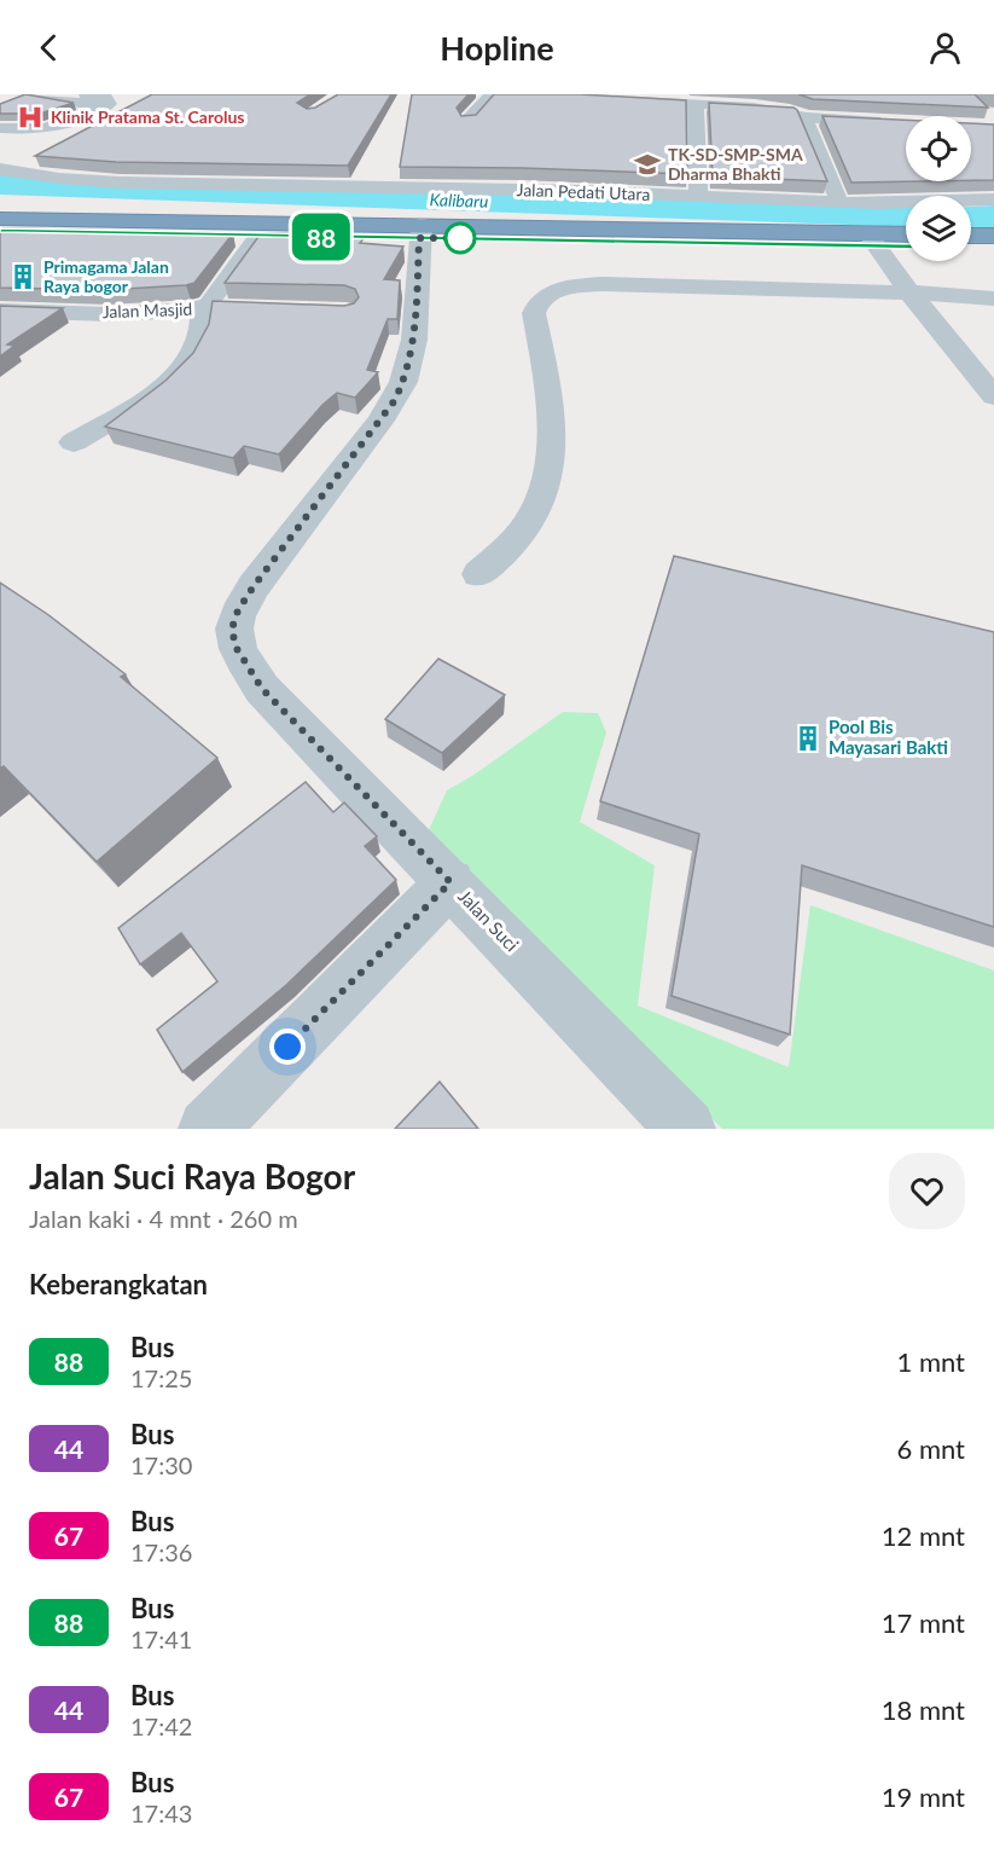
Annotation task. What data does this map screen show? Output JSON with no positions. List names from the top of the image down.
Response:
{
  "streets": {
    "street": ["Jalan Pedati Utara", "Jalan Masjid", "Jalan Suci"]
  },
  "water": ["Kalibaru"],
  "places": {
    "hospital": ["Klinik Pratama St. Carolus"],
    "school or university": ["TK-SD-SMP-SMA Dharma Bhakti"],
    "building": ["Primagama Jalan Raya bogor", "Pool Bis Mayasari Bakti"]
  },
  "lines": ["bus line 88"],
  "page": {
    "header": "Hopline",
    "on_map": "88",
    "heading": [
      ["Jalan Suci Raya Bogor", "Jalan kaki · 4 mnt · 260 m"],
      "Keberangkatan"
    ],
    "list": [
      {
        "mark": "88",
        "name": "Bus",
        "note": "17:25",
        "value": "1 mnt"
      },
      {
        "mark": "44",
        "name": "Bus",
        "note": "17:30",
        "value": "6 mnt"
      },
      {
        "mark": "67",
        "name": "Bus",
        "note": "17:36",
        "value": "12 mnt"
      },
      {
        "mark": "88",
        "name": "Bus",
        "note": "17:41",
        "value": "17 mnt"
      },
      {
        "mark": "44",
        "name": "Bus",
        "note": "17:42",
        "value": "18 mnt"
      },
      {
        "mark": "67",
        "name": "Bus",
        "note": "17:43",
        "value": "19 mnt"
      }
    ]
  }
}
